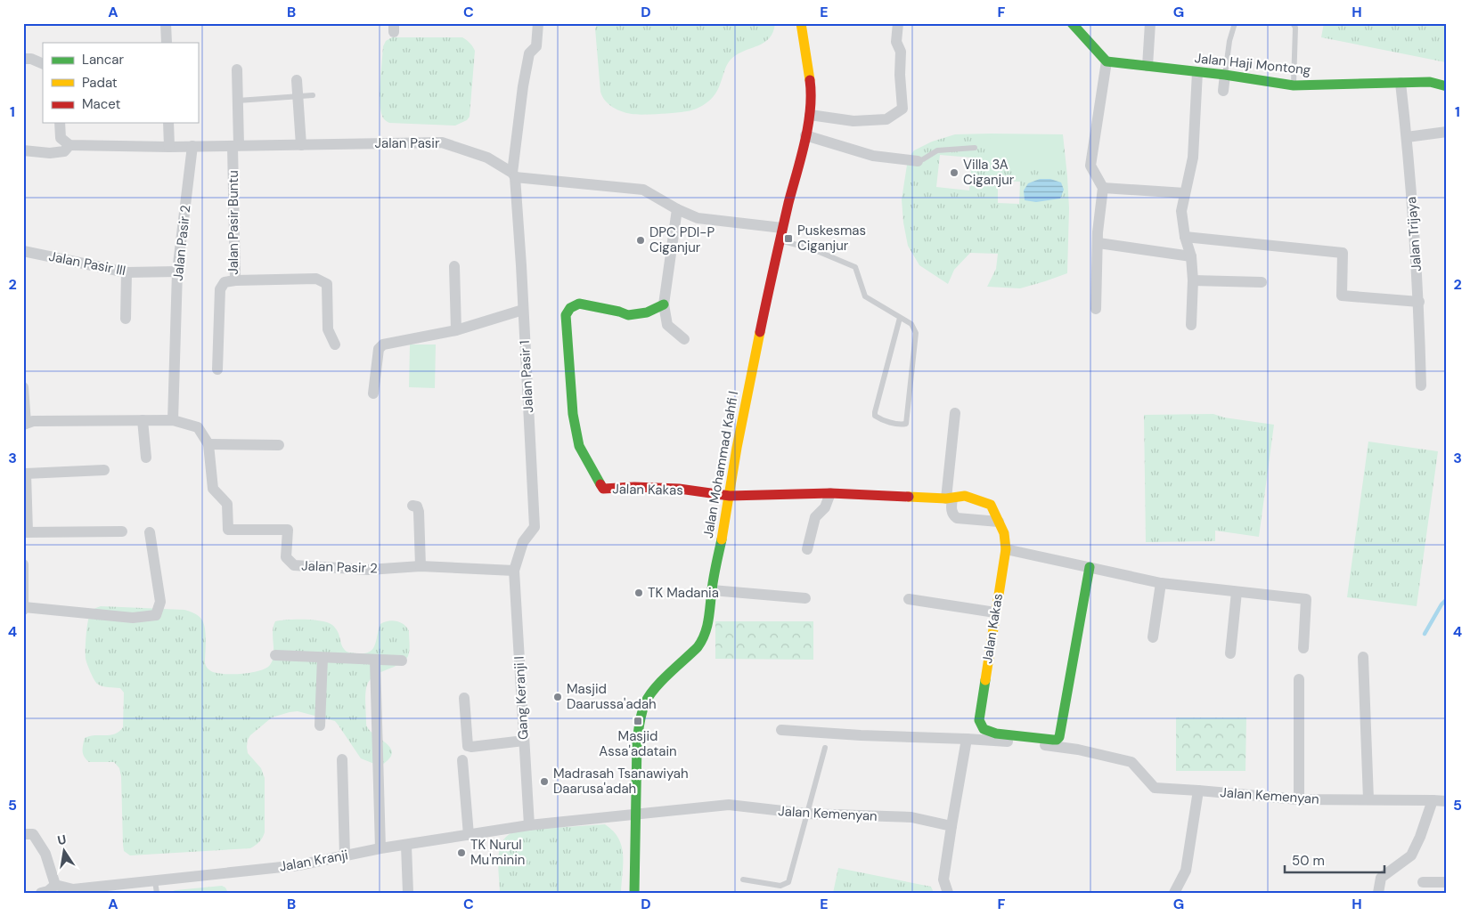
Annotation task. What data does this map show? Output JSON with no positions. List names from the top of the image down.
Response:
{
  "streets": {
    "street": [
      "Jalan Haji Montong",
      "Jalan Pasir",
      "Jalan Pasir Buntu",
      "Jalan Trijaya",
      "Jalan Pasir 2",
      "Jalan Pasir III",
      "Jalan Pasir 1",
      "Jalan Mohammad Kahfi I",
      "Jalan Kakas",
      "Gang Keranji I",
      "Jalan Kemenyan",
      "Jalan Kranji"
    ]
  },
  "crossings": [
    ["Jalan Haji Montong", "Jalan Trijaya"],
    ["Jalan Pasir", "Jalan Pasir Buntu"],
    ["Jalan Pasir", "Jalan Pasir 2"],
    ["Jalan Pasir", "Jalan Pasir 1"],
    ["Jalan Pasir", "Jalan Mohammad Kahfi I"],
    ["Jalan Pasir 2", "Jalan Pasir III"],
    ["Jalan Pasir 2", "Jalan Pasir 1"],
    ["Jalan Pasir 2", "Gang Keranji I"],
    ["Jalan Pasir 1", "Gang Keranji I"],
    ["Jalan Mohammad Kahfi I", "Jalan Kakas"],
    ["Jalan Mohammad Kahfi I", "Jalan Kemenyan"],
    ["Jalan Mohammad Kahfi I", "Jalan Kranji"],
    ["Gang Keranji I", "Jalan Kranji"],
    ["Jalan Kemenyan", "Jalan Kranji"]
  ],
  "places": {
    "other": [
      "Villa 3A Ciganjur",
      "DPC PDI-P Ciganjur",
      "TK Madania",
      "Masjid Daarussa'adah",
      "Madrasah Tsanawiyah Daarusa'adah",
      "TK Nurul Mu'minin"
    ],
    "transit": ["Puskesmas Ciganjur", "Masjid Assa'adatain"]
  },
  "legend": ["Lancar", "Padat", "Macet"],
  "scale_bar": "50 m",
  "north": "top",
  "grid": {
    "columns": [
      "A",
      "B",
      "C",
      "D",
      "E",
      "F",
      "G",
      "H"
    ],
    "rows": [
      "1",
      "2",
      "3",
      "4",
      "5"
    ]
  }
}
